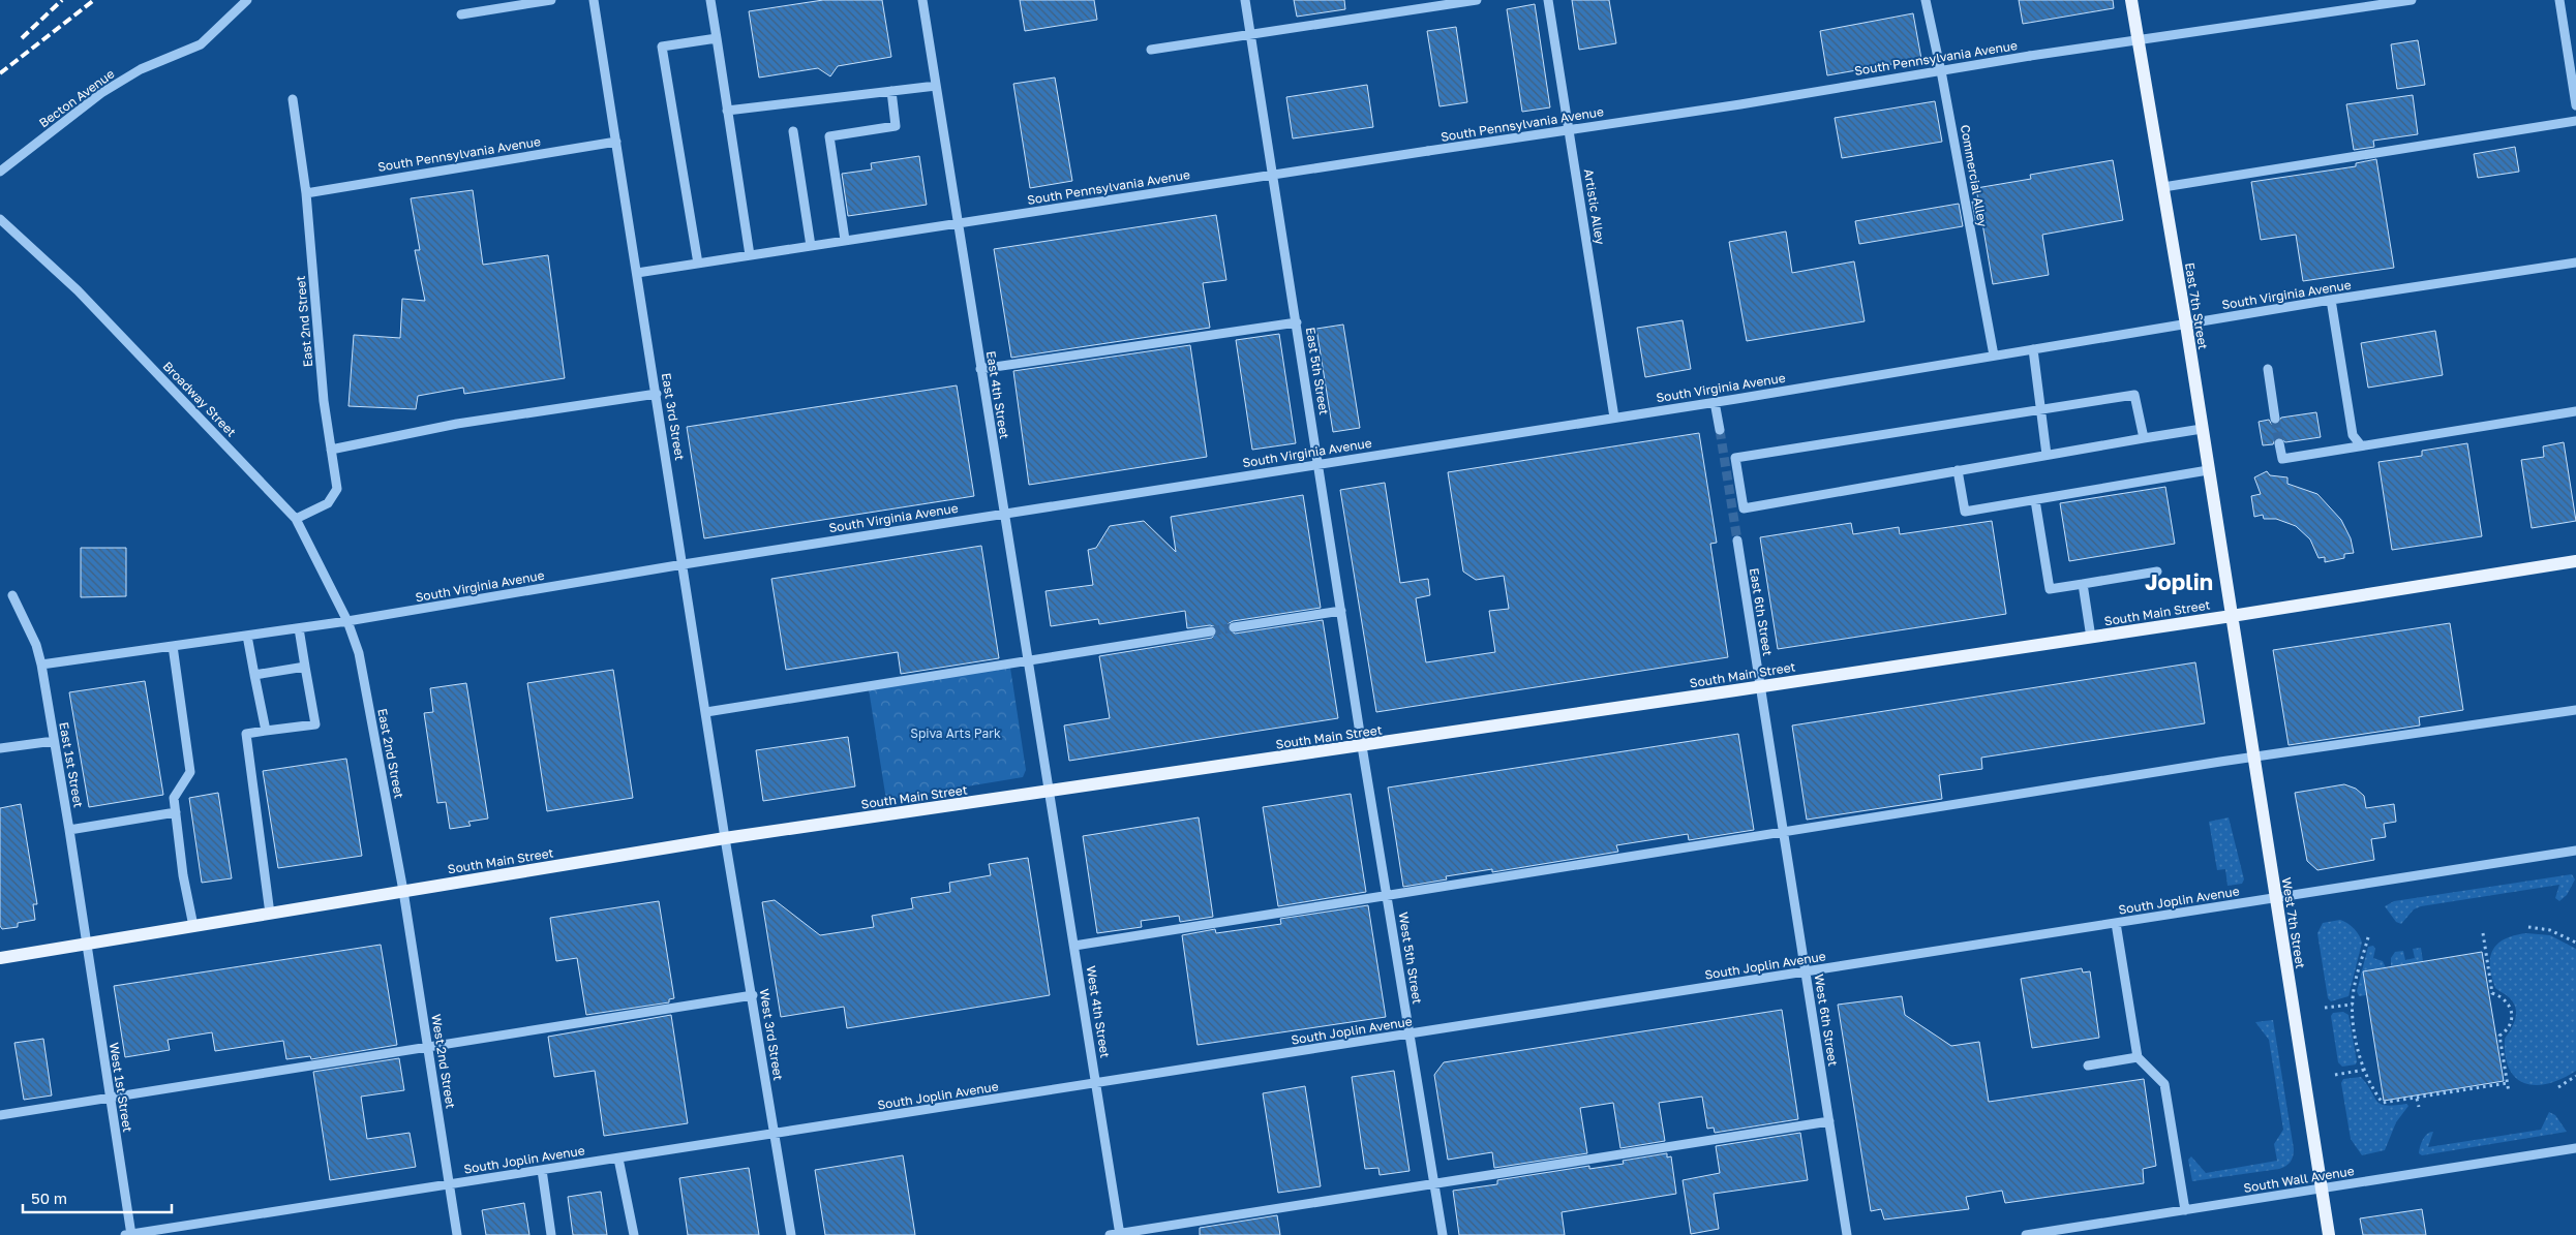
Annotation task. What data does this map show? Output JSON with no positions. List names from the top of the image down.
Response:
{
  "streets": {
    "main road": ["East 7th Street", "South Main Street", "West 7th Street"],
    "street": [
      "South Pennsylvania Avenue",
      "Becton Avenue",
      "Commercial Alley",
      "Artistic Alley",
      "South Virginia Avenue",
      "East 2nd Street",
      "East 5th Street",
      "East 4th Street",
      "Broadway Street",
      "East 3rd Street",
      "East 6th Street",
      "East 1st Street",
      "South Joplin Avenue",
      "West 5th Street",
      "West 4th Street",
      "West 6th Street",
      "West 3rd Street",
      "West 2nd Street",
      "West 1st Street",
      "South Wall Avenue"
    ]
  },
  "crossings": [
    ["South Pennsylvania Avenue", "East 7th Street"],
    ["South Pennsylvania Avenue", "East 2nd Street"],
    ["South Pennsylvania Avenue", "East 5th Street"],
    ["South Pennsylvania Avenue", "East 4th Street"],
    ["South Pennsylvania Avenue", "East 3rd Street"],
    ["Commercial Alley", "South Virginia Avenue"],
    ["Artistic Alley", "South Virginia Avenue"],
    ["South Virginia Avenue", "East 7th Street"],
    ["South Virginia Avenue", "East 2nd Street"],
    ["South Virginia Avenue", "East 5th Street"],
    ["South Virginia Avenue", "East 4th Street"],
    ["South Virginia Avenue", "Broadway Street"],
    ["South Virginia Avenue", "East 3rd Street"],
    ["South Virginia Avenue", "East 1st Street"],
    ["East 7th Street", "South Main Street"],
    ["East 7th Street", "West 7th Street"],
    ["East 2nd Street", "Broadway Street"],
    ["East 2nd Street", "South Main Street"],
    ["East 2nd Street", "West 2nd Street"],
    ["East 5th Street", "South Main Street"],
    ["East 5th Street", "West 5th Street"],
    ["East 4th Street", "South Main Street"],
    ["East 4th Street", "West 4th Street"],
    ["East 3rd Street", "South Main Street"],
    ["East 3rd Street", "West 3rd Street"],
    ["East 6th Street", "South Main Street"],
    ["East 6th Street", "West 6th Street"],
    ["South Main Street", "East 1st Street"],
    ["South Main Street", "West 7th Street"],
    ["South Main Street", "West 5th Street"],
    ["South Main Street", "West 4th Street"],
    ["South Main Street", "West 6th Street"],
    ["South Main Street", "West 3rd Street"],
    ["South Main Street", "West 2nd Street"],
    ["South Main Street", "West 1st Street"],
    ["East 1st Street", "West 1st Street"],
    ["South Joplin Avenue", "West 7th Street"],
    ["South Joplin Avenue", "West 5th Street"],
    ["South Joplin Avenue", "West 4th Street"],
    ["South Joplin Avenue", "West 6th Street"],
    ["South Joplin Avenue", "West 3rd Street"],
    ["South Joplin Avenue", "West 2nd Street"],
    ["South Joplin Avenue", "West 1st Street"],
    ["West 7th Street", "South Wall Avenue"]
  ],
  "districts": ["Joplin"],
  "parks": ["Spiva Arts Park"],
  "scale_bar": "50 m"
}
